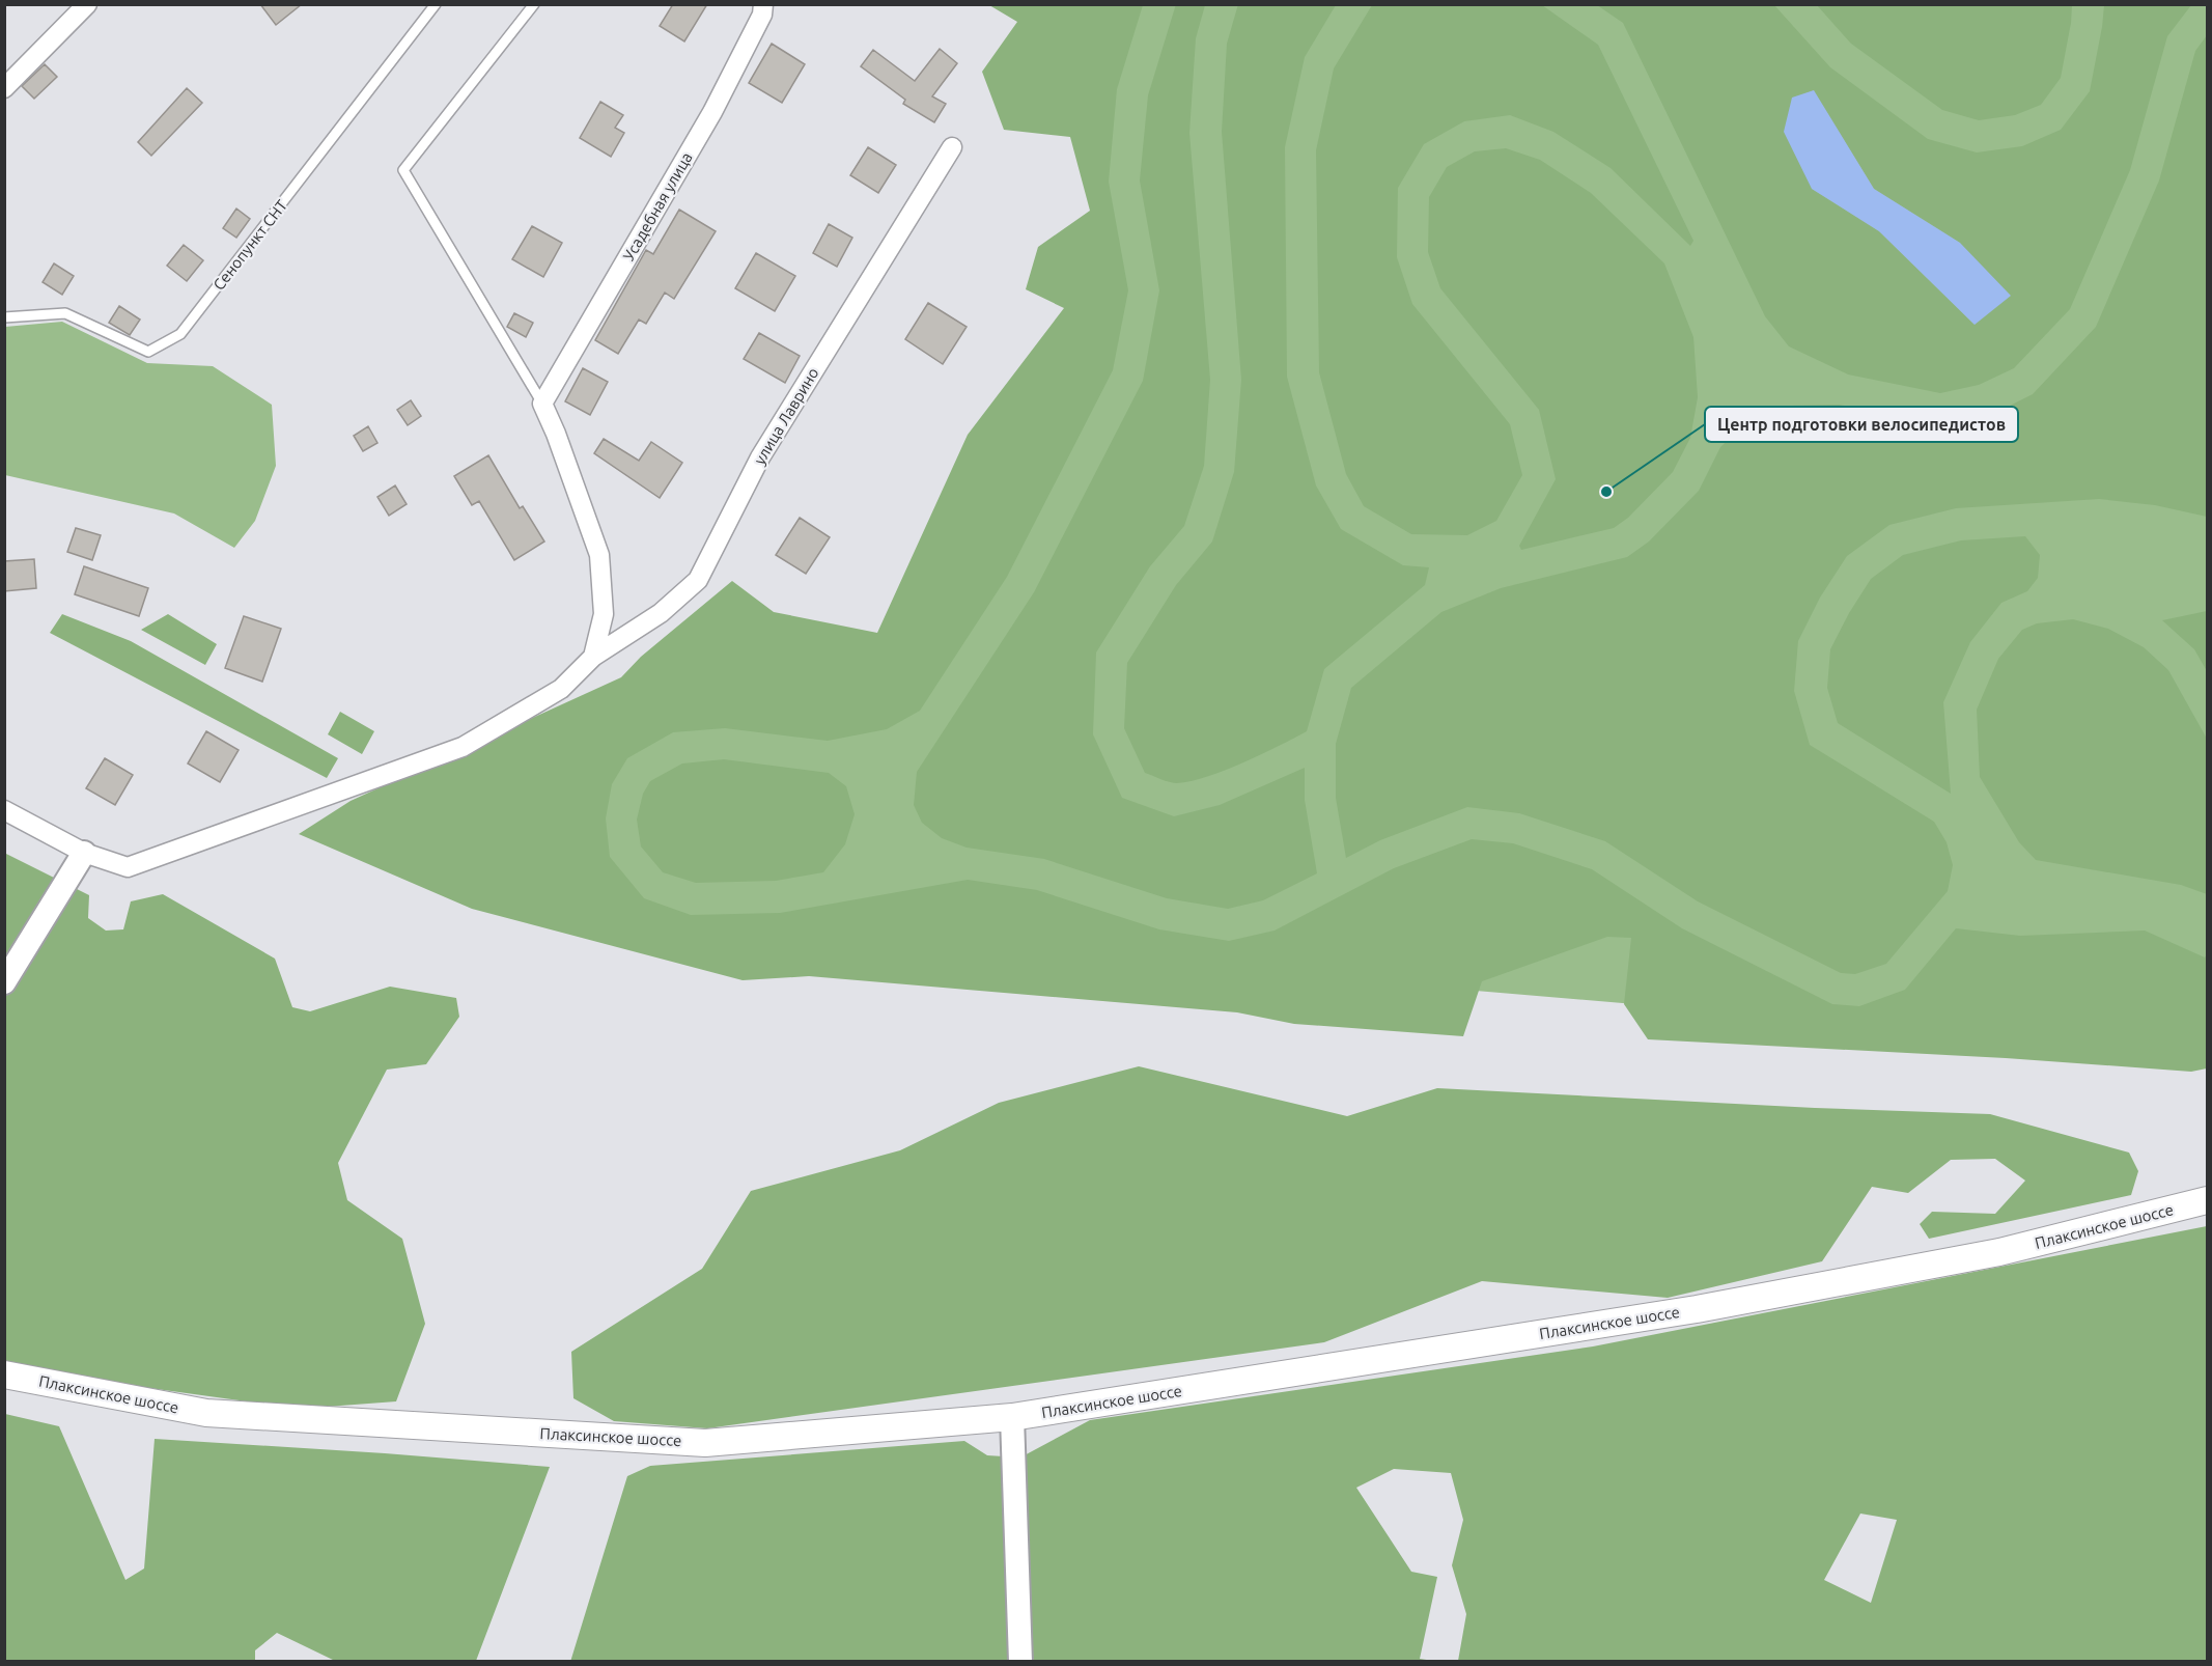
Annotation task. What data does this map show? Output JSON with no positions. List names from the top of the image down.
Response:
{
  "streets": {
    "main road": ["Плаксинское шоссе"],
    "street": ["Усадебная улица", "улица Лаврино"],
    "lane": ["Сенопункт СНТ"]
  },
  "places": ["Центр подготовки велосипедистов"]
}
